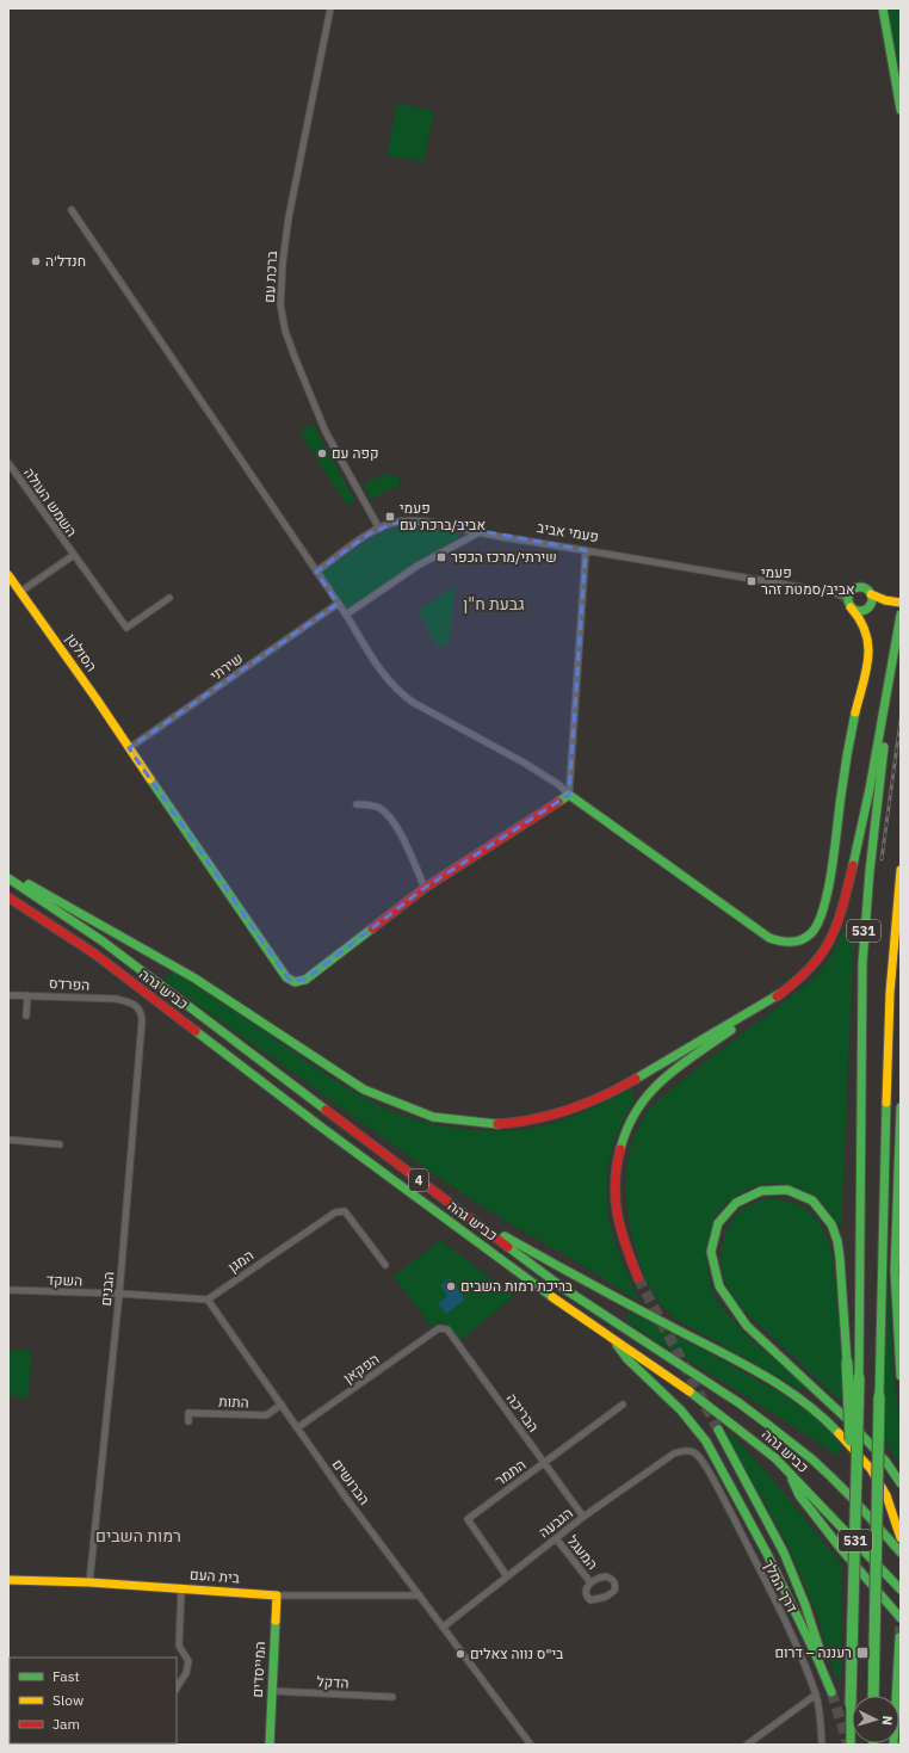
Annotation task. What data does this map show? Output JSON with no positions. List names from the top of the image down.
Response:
{
  "streets": {
    "main road": [
      "הסולטן",
      "531",
      "כביש גהה",
      "4",
      "בית העם",
      "המייסדים"
    ],
    "street": [
      "ברכת עם",
      "השמש העולה",
      "פעמי אביב",
      "שירתי",
      "הפרדס",
      "המגן",
      "השקד",
      "הבנים",
      "הפקאן",
      "התות",
      "הבריכה",
      "התמר",
      "הברושים",
      "הגבעה",
      "המעגל",
      "דרך המלך",
      "הדקל"
    ]
  },
  "crossings": [
    ["ברכת עם", "פעמי אביב"],
    ["השמש העולה", "הסולטן"],
    ["הסולטן", "שירתי"],
    ["הפרדס", "הבנים"],
    ["המגן", "הברושים"],
    ["השקד", "הבנים"],
    ["הבנים", "בית העם"],
    ["הפקאן", "הבריכה"],
    ["הפקאן", "הברושים"],
    ["התות", "הברושים"],
    ["הבריכה", "התמר"],
    ["הבריכה", "הגבעה"],
    ["התמר", "הגבעה"],
    ["הברושים", "הגבעה"],
    ["הברושים", "בית העם"],
    ["הגבעה", "המעגל"],
    ["הגבעה", "דרך המלך"],
    ["בית העם", "המייסדים"],
    ["המייסדים", "הדקל"]
  ],
  "districts": ["גבעת ח\"ן", "רמות השבים"],
  "places": {
    "other": [
      "חנדל'ה",
      "קפה עם",
      "בריכת רמות השבים",
      "בי\"ס נווה צאלים"
    ],
    "transit": [
      "פעמי אביב/ברכת עם",
      "שירתי/מרכז הכפר",
      "פעמי אביב/סמטת זהר",
      "רעננה – דרום"
    ]
  },
  "legend": ["Fast", "Slow", "Jam"],
  "north": "right"
}
